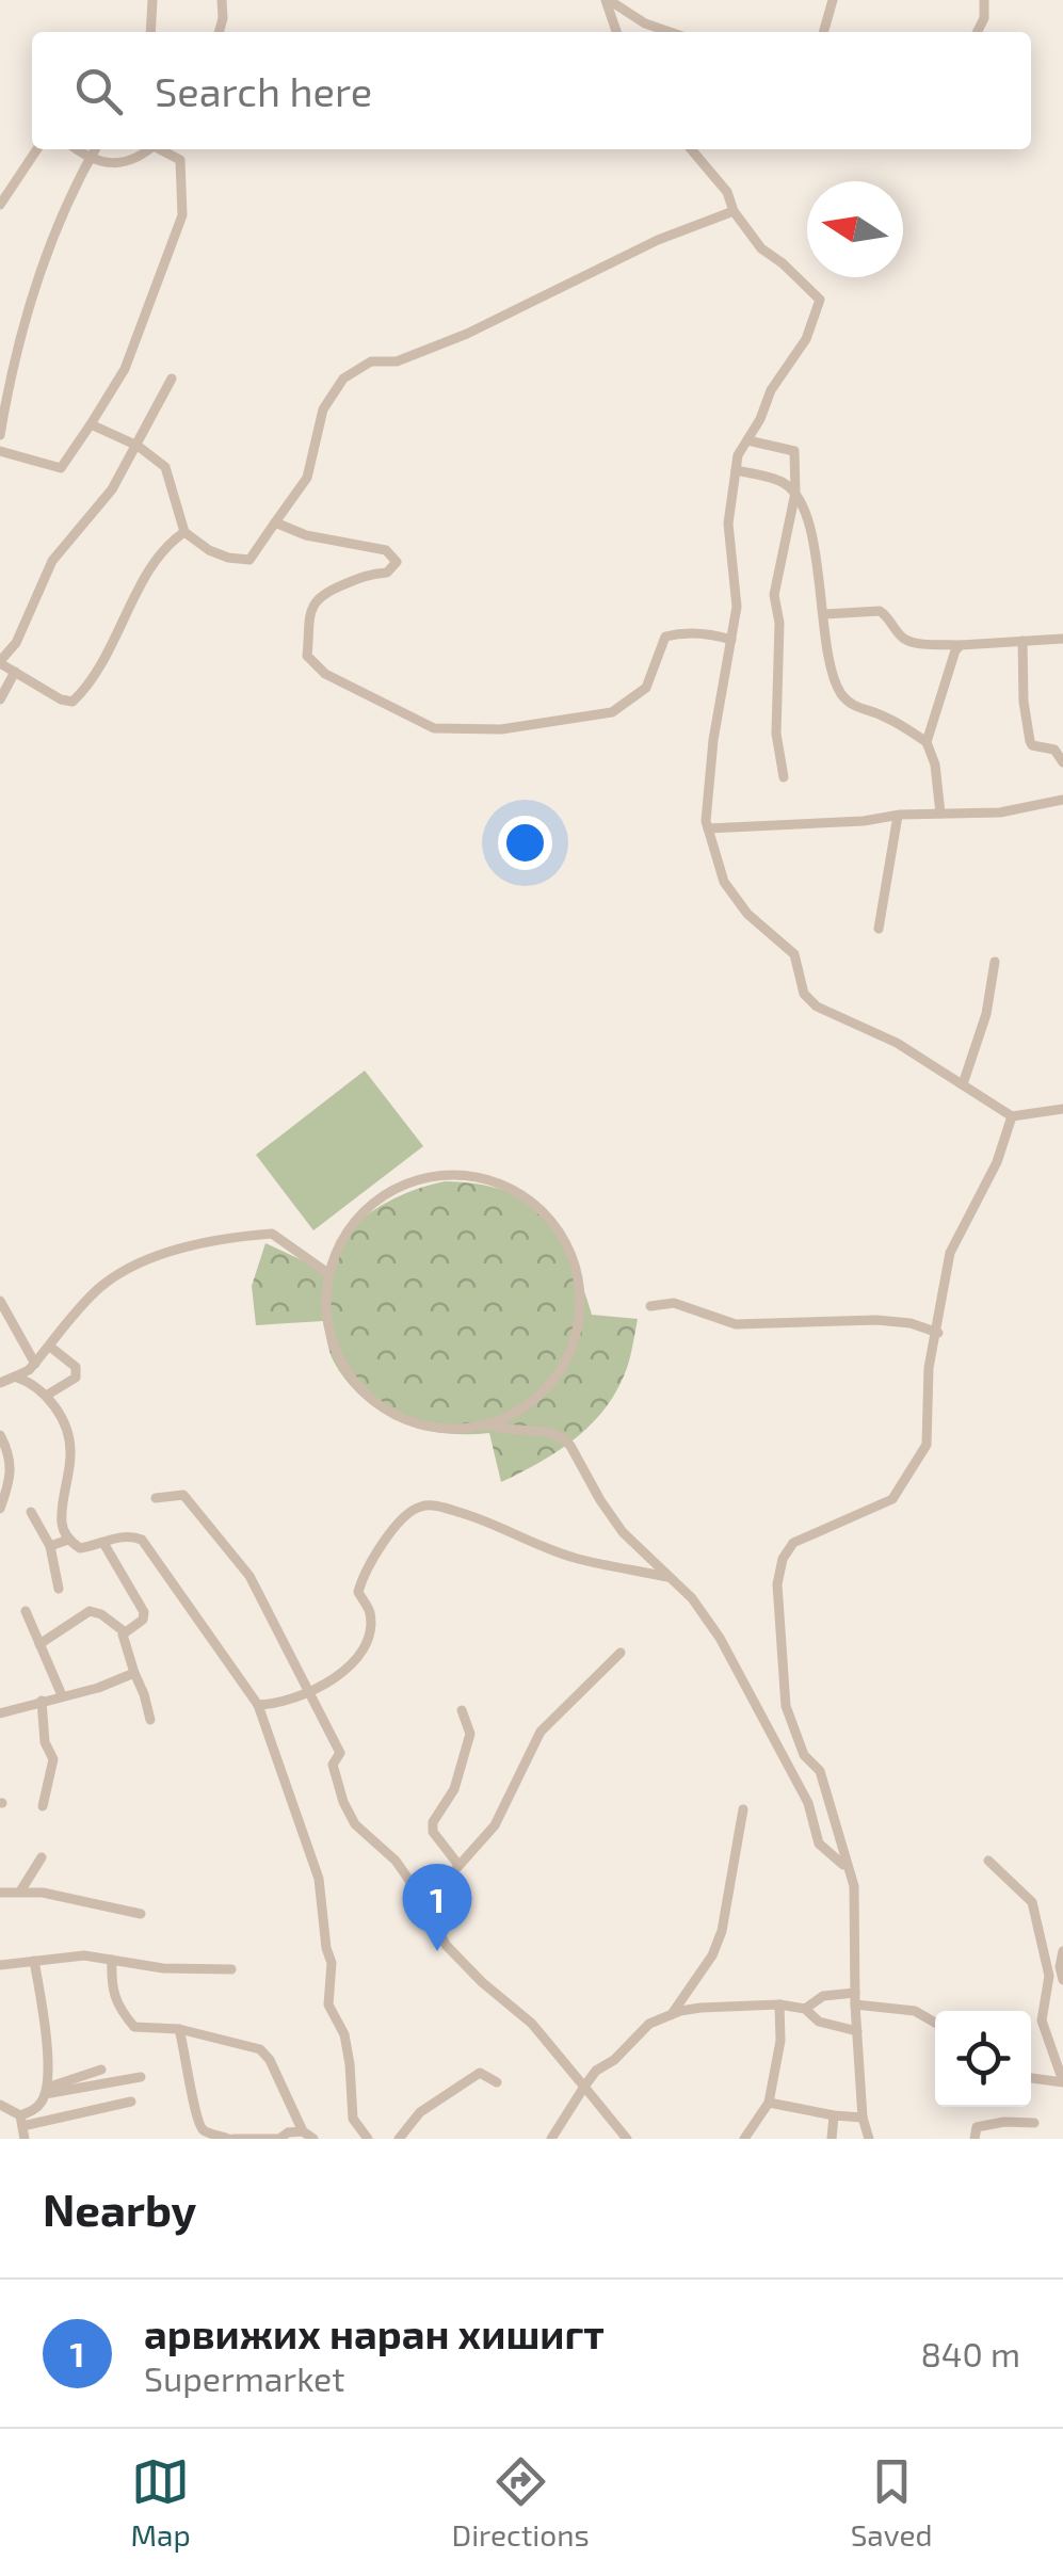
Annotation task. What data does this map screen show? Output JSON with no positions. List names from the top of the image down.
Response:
{
  "north": "left",
  "page": {
    "search": "Search here",
    "pins": "1",
    "heading": "Nearby",
    "list": [
      {
        "mark": "1",
        "name": "арвижих наран хишигт",
        "note": "Supermarket",
        "value": "840 m"
      }
    ],
    "nav": ["Map", "Directions", "Saved"]
  }
}
